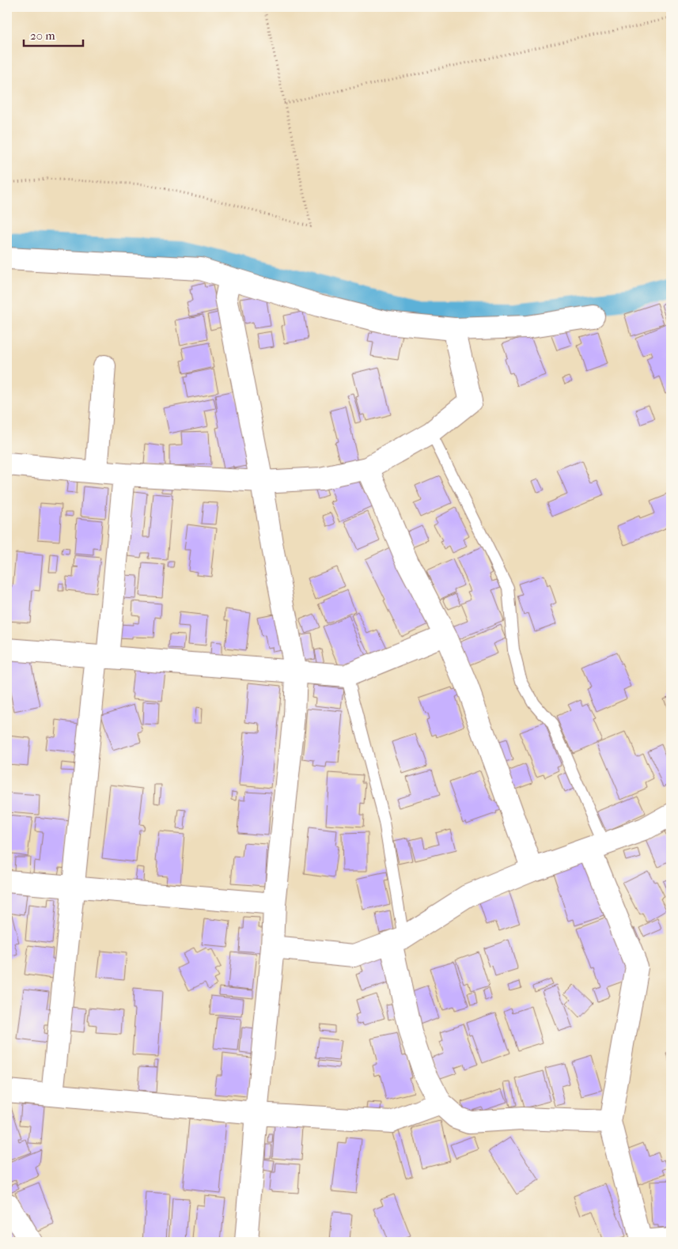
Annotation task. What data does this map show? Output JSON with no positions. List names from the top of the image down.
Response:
{
  "scale_bar": "20 m"
}
